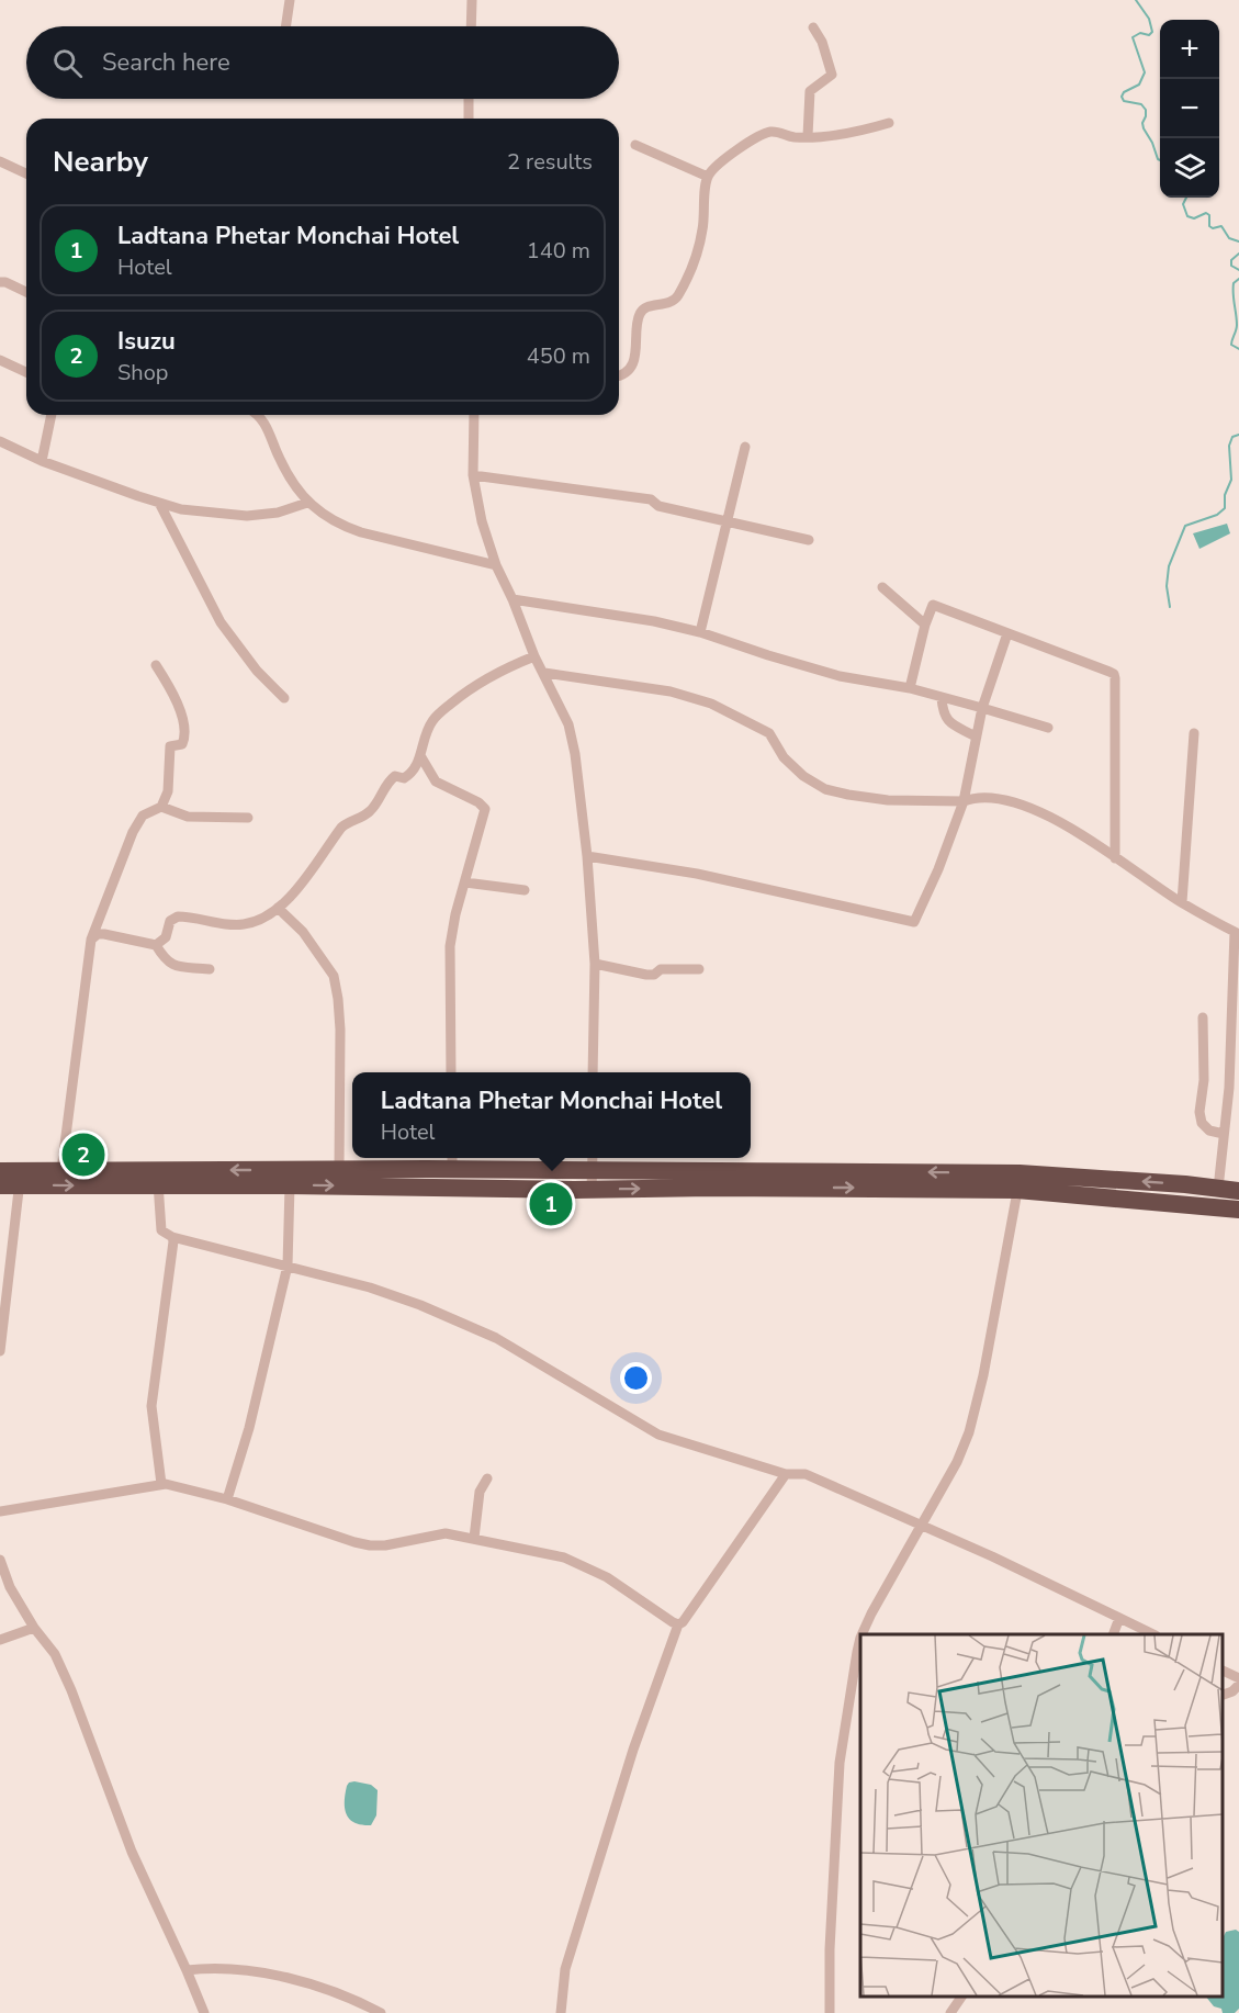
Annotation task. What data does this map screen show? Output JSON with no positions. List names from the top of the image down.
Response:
{
  "page": {
    "map_buttons": ["+", "−"],
    "search": "Search here",
    "heading": ["Nearby", "2 results"],
    "list": [
      {
        "mark": "1",
        "name": "Ladtana Phetar Monchai Hotel",
        "note": "Hotel",
        "value": "140 m"
      },
      {
        "mark": "2",
        "name": "Isuzu",
        "note": "Shop",
        "value": "450 m"
      }
    ],
    "popup": ["Ladtana Phetar Monchai Hotel", "Hotel"],
    "pins": ["2", "1"]
  }
}
